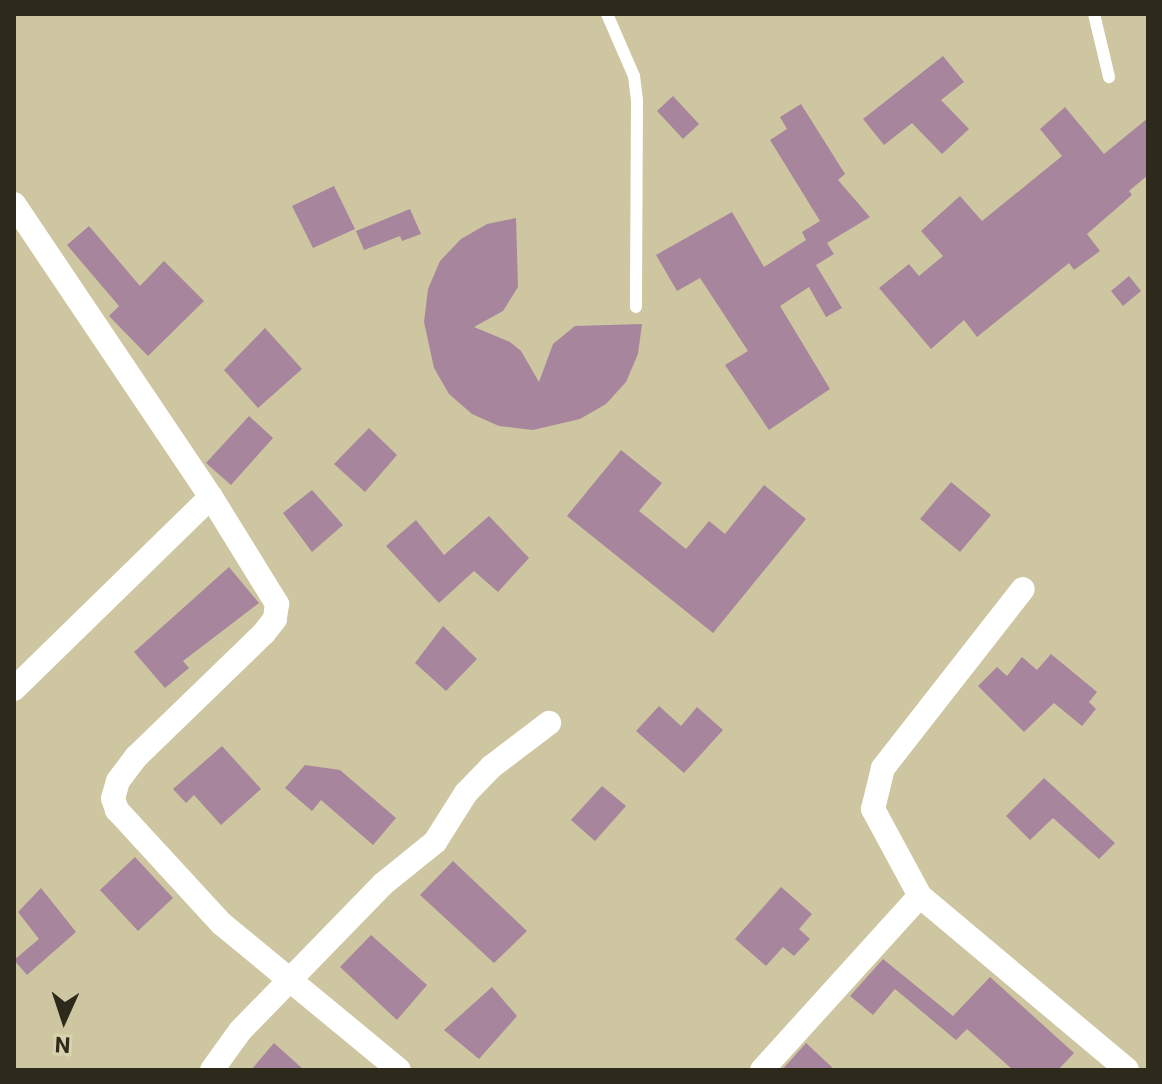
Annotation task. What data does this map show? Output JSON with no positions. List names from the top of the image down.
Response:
{
  "north": "bottom"
}
